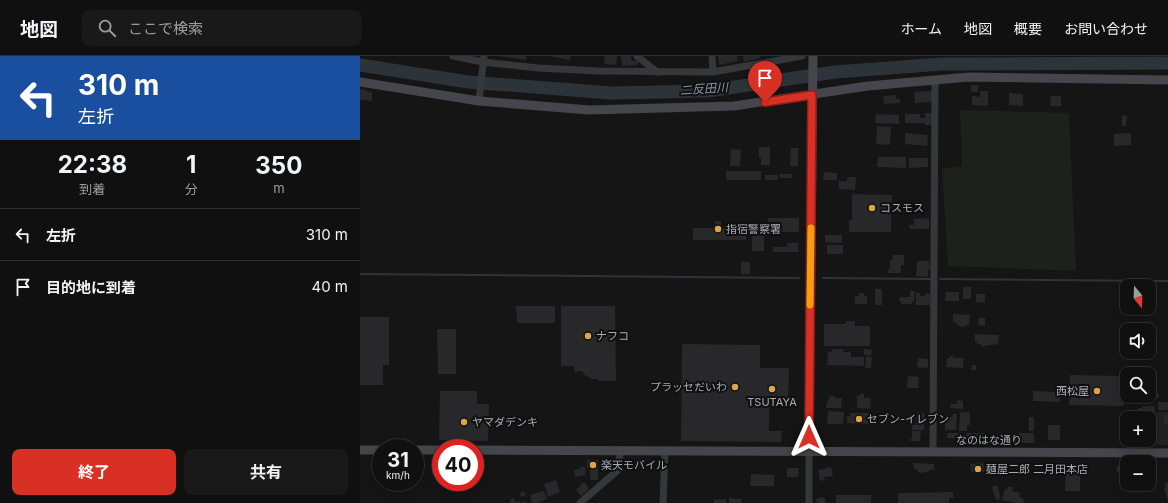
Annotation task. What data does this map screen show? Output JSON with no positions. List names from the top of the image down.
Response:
{
  "streets": {
    "street": ["なのはな通り"]
  },
  "water": ["二反田川"],
  "places": [
    "コスモス",
    "指宿警察署",
    "ナフコ",
    "プラッセだいわ",
    "TSUTAYA",
    "西松屋",
    "セブン-イレブン",
    "ヤマダデンキ",
    "楽天モバイル",
    "麺屋二郎 二月田本店"
  ],
  "north": "bottom",
  "page": {
    "header": "地図",
    "search": "ここで検索",
    "nav": [
      "ホーム",
      "地図",
      "概要",
      "お問い合わせ"
    ],
    "turn": ["310 m", "左折"],
    "eta": [
      "22:38",
      "到着",
      "1",
      "分",
      "350",
      "m"
    ],
    "list": [
      {
        "name": "左折",
        "value": "310 m"
      },
      {
        "name": "目的地に到着",
        "value": "40 m"
      }
    ],
    "map_buttons": ["+", "−"],
    "speed": "31 km/h",
    "limit": "40",
    "buttons": ["終了", "共有"]
  }
}
